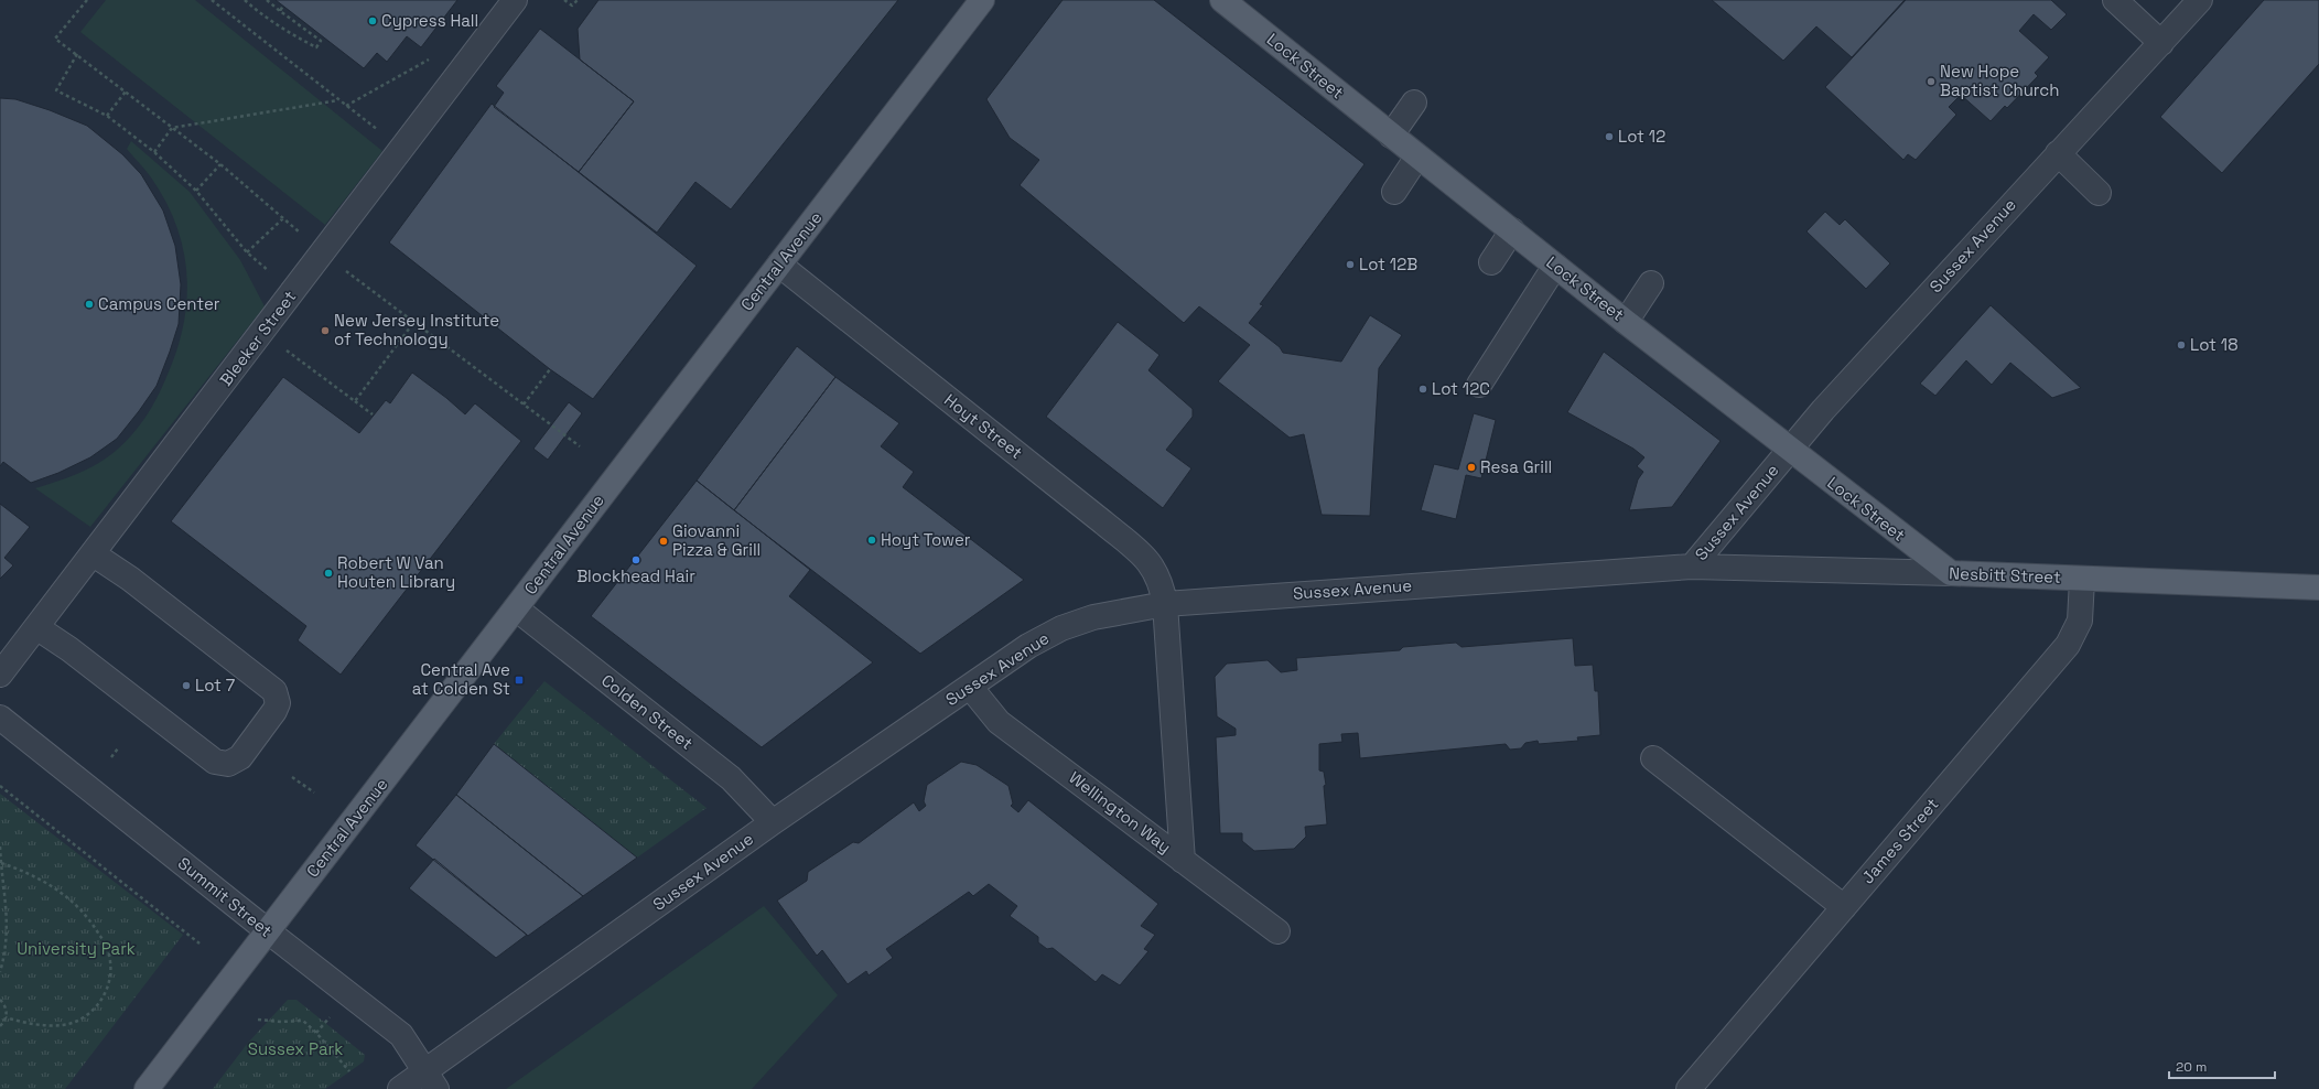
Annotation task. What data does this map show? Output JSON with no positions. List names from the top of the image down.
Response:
{
  "streets": {
    "main road": ["Lock Street", "Central Avenue", "Nesbitt Street"],
    "street": [
      "Sussex Avenue",
      "Bleeker Street",
      "Hoyt Street",
      "Colden Street",
      "Wellington Way",
      "James Street",
      "Summit Street"
    ]
  },
  "crossings": [
    ["Lock Street", "Sussex Avenue"],
    ["Lock Street", "Nesbitt Street"],
    ["Sussex Avenue", "Hoyt Street"],
    ["Sussex Avenue", "Nesbitt Street"],
    ["Sussex Avenue", "Colden Street"],
    ["Sussex Avenue", "Wellington Way"],
    ["Sussex Avenue", "Summit Street"],
    ["Central Avenue", "Hoyt Street"],
    ["Central Avenue", "Colden Street"],
    ["Central Avenue", "Summit Street"],
    ["Hoyt Street", "Wellington Way"],
    ["Nesbitt Street", "James Street"]
  ],
  "parks": ["University Park", "Sussex Park"],
  "places": {
    "other": [
      "Cypress Hall",
      "New Hope Baptist Church",
      "Lot 12",
      "Lot 12B",
      "Campus Center",
      "New Jersey Institute of Technology",
      "Lot 18",
      "Lot 12C",
      "Resa Grill",
      "Hoyt Tower",
      "Giovanni Pizza & Grill",
      "Blockhead Hair",
      "Robert W Van Houten Library",
      "Lot 7"
    ],
    "transit": ["Central Ave at Colden St"]
  },
  "scale_bar": "20 m"
}
